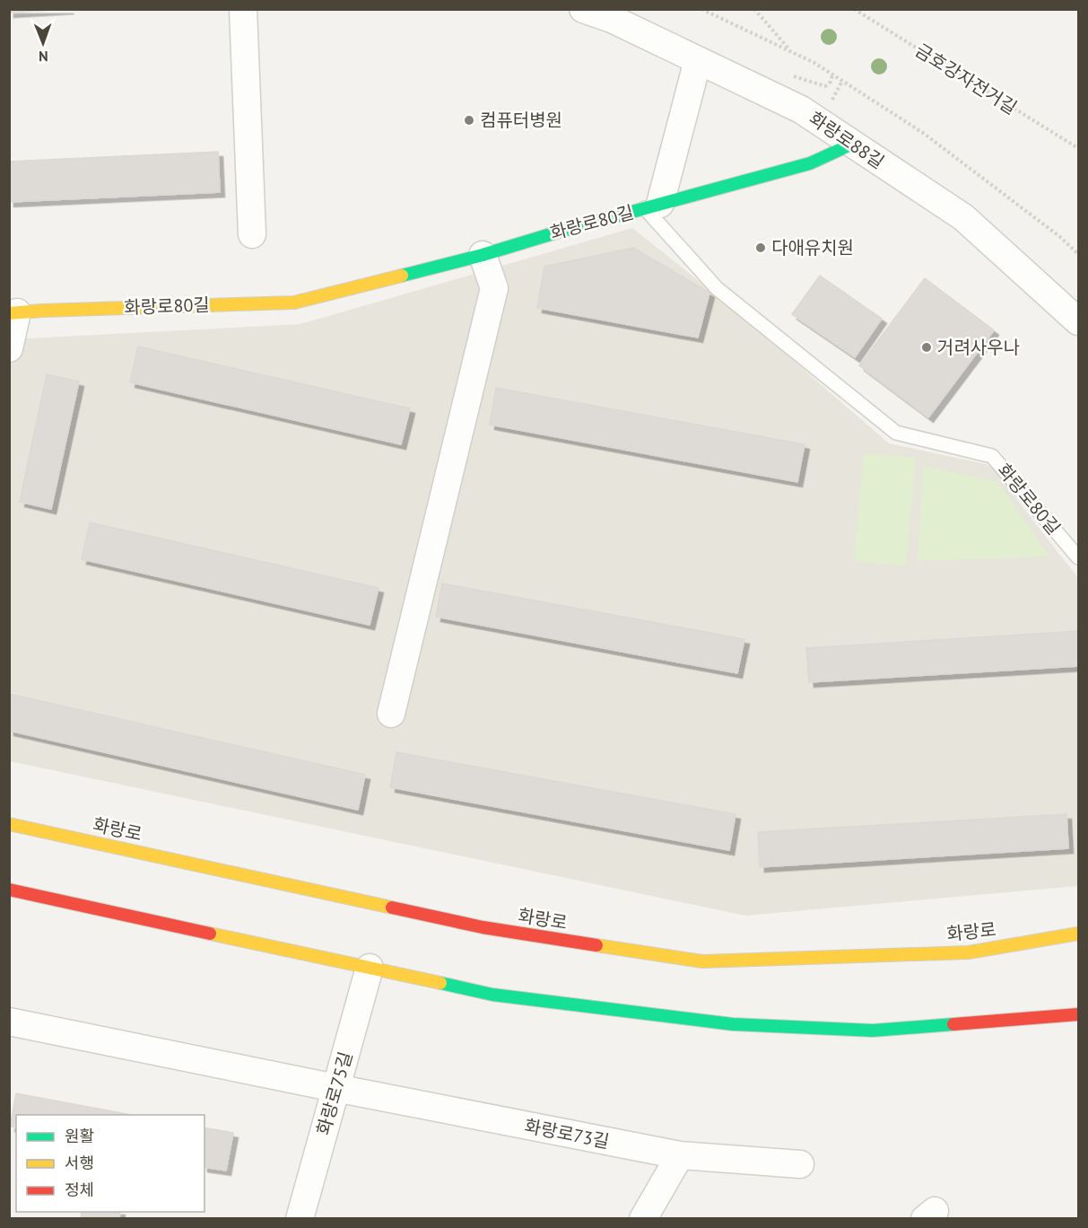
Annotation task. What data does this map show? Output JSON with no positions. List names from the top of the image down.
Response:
{
  "streets": {
    "main road": ["화랑로80길", "화랑로"],
    "street": ["화랑로88길", "화랑로75길", "화랑로73길"],
    "path": ["금호강자전거길"]
  },
  "crossings": [
    ["화랑로75길", "화랑로73길"]
  ],
  "places": ["컴퓨터병원", "다애유치원", "거려사우나"],
  "legend": ["원활", "서행", "정체"],
  "north": "bottom"
}
